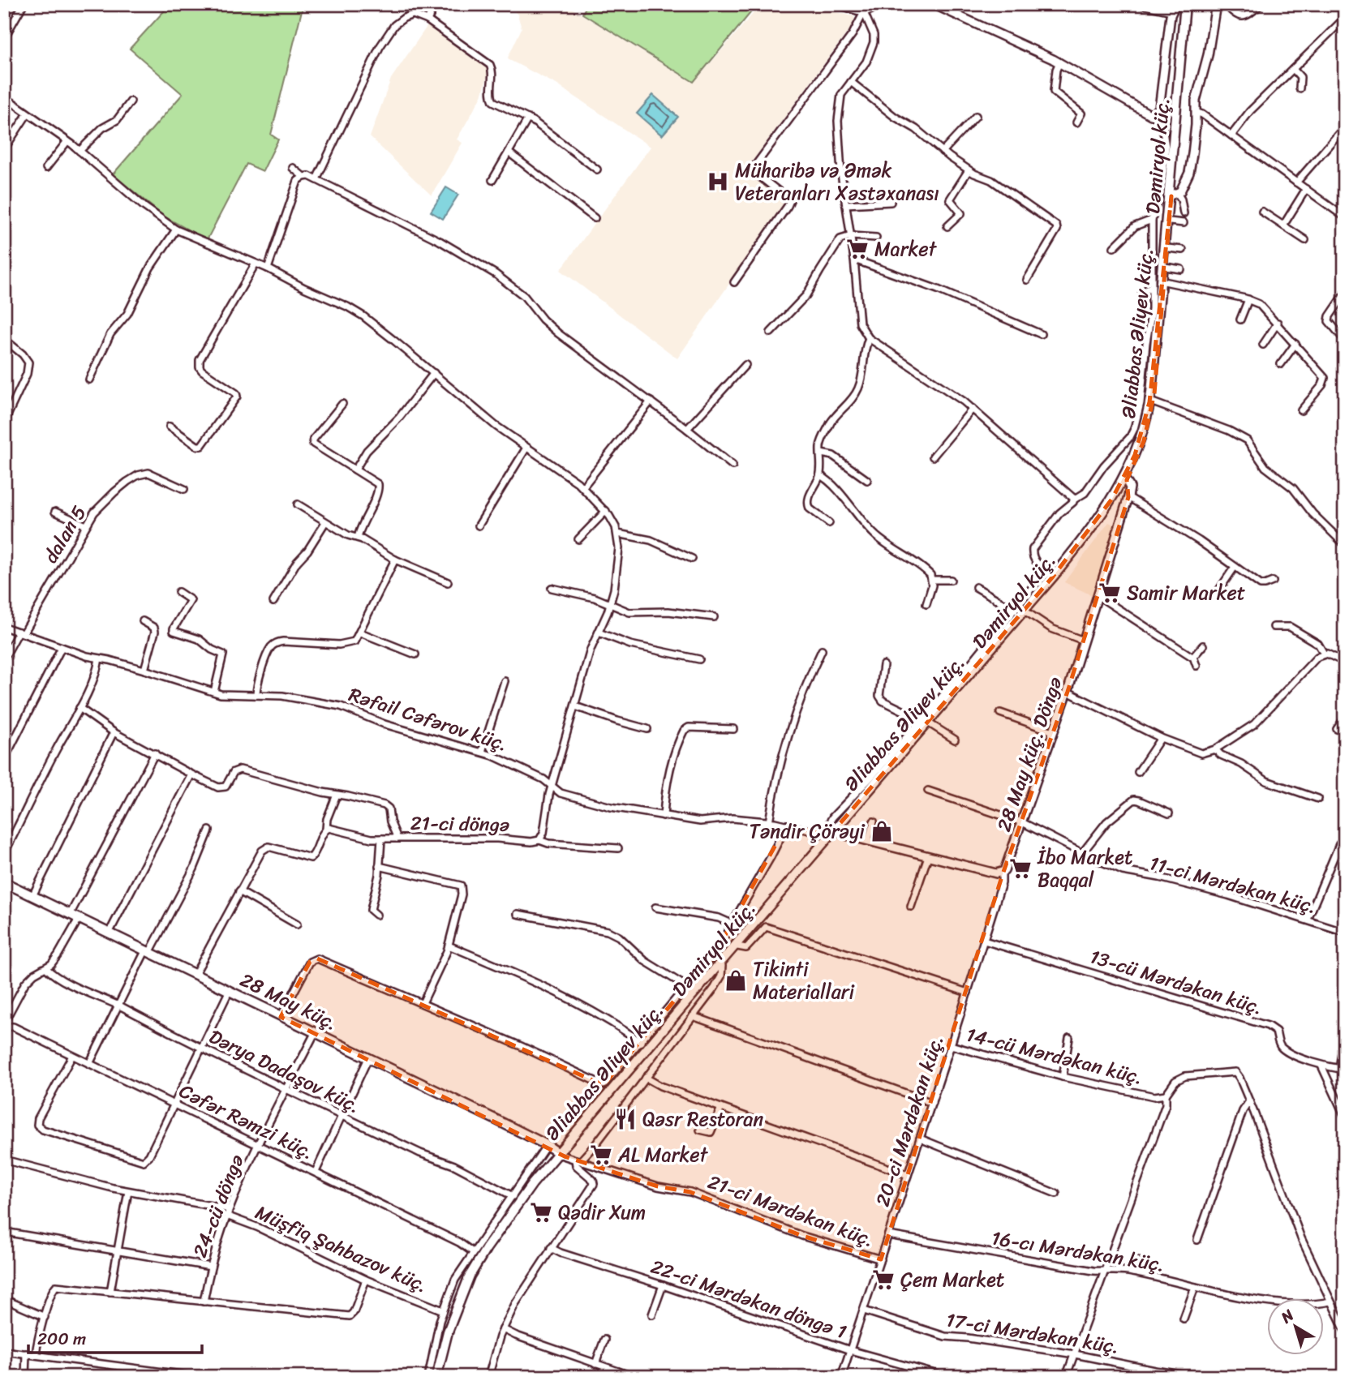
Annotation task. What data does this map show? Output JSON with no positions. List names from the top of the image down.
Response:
{
  "streets": {
    "main road": ["Dəmiryol küç.", "Əliabbas Əliyev küç.", "28 May küç."],
    "street": [
      "dalan 5",
      "Rəfail Cəfərov küç.",
      "28 May küç. Döngə",
      "21-ci döngə",
      "11-ci Mərdəkan küç.",
      "13-cü Mərdəkan küç.",
      "14-cü Mərdəkan küç.",
      "Dərya Dadaşov küç.",
      "20-ci Mərdəkan küç.",
      "Cəfər Rəmzi küç.",
      "24-cü döngə",
      "21-ci Mərdəkan küç.",
      "Müşfiq Şahbazov küç.",
      "16-cı Mərdəkan küç.",
      "22-ci Mərdəkan döngə 1",
      "17-ci Mərdəkan küç."
    ]
  },
  "crossings": [
    ["Dəmiryol küç.", "Əliabbas Əliyev küç."],
    ["Dəmiryol küç.", "Rəfail Cəfərov küç."],
    ["Dəmiryol küç.", "28 May küç. Döngə"],
    ["Dəmiryol küç.", "28 May küç."],
    ["Dəmiryol küç.", "21-ci Mərdəkan küç."],
    ["Əliabbas Əliyev küç.", "Rəfail Cəfərov küç."],
    ["Əliabbas Əliyev küç.", "28 May küç."],
    ["Əliabbas Əliyev küç.", "21-ci Mərdəkan küç."],
    ["dalan 5", "Rəfail Cəfərov küç."],
    ["28 May küç. Döngə", "11-ci Mərdəkan küç."],
    ["28 May küç. Döngə", "20-ci Mərdəkan küç."],
    ["13-cü Mərdəkan küç.", "20-ci Mərdəkan küç."],
    ["28 May küç.", "24-cü döngə"],
    ["28 May küç.", "21-ci Mərdəkan küç."],
    ["14-cü Mərdəkan küç.", "20-ci Mərdəkan küç."],
    ["14-cü Mərdəkan küç.", "16-cı Mərdəkan küç."],
    ["Dərya Dadaşov küç.", "24-cü döngə"],
    ["20-ci Mərdəkan küç.", "21-ci Mərdəkan küç."],
    ["20-ci Mərdəkan küç.", "16-cı Mərdəkan küç."],
    ["20-ci Mərdəkan küç.", "22-ci Mərdəkan döngə 1"],
    ["20-ci Mərdəkan küç.", "17-ci Mərdəkan küç."],
    ["Cəfər Rəmzi küç.", "24-cü döngə"],
    ["24-cü döngə", "Müşfiq Şahbazov küç."]
  ],
  "places": {
    "hospital": ["Müharibə və Əmək Veteranları Xəstəxanası"],
    "supermarket": [
      "Market",
      "Samir Market",
      "İbo Market Baqqal",
      "AL Market",
      "Qədir Xum",
      "Çem Market"
    ],
    "shop": ["Təndir Çörəyi", "Tikinti Materiallari"],
    "restaurant": ["Qəsr Restoran"]
  },
  "scale_bar": "200 m",
  "north": "top left"
}
